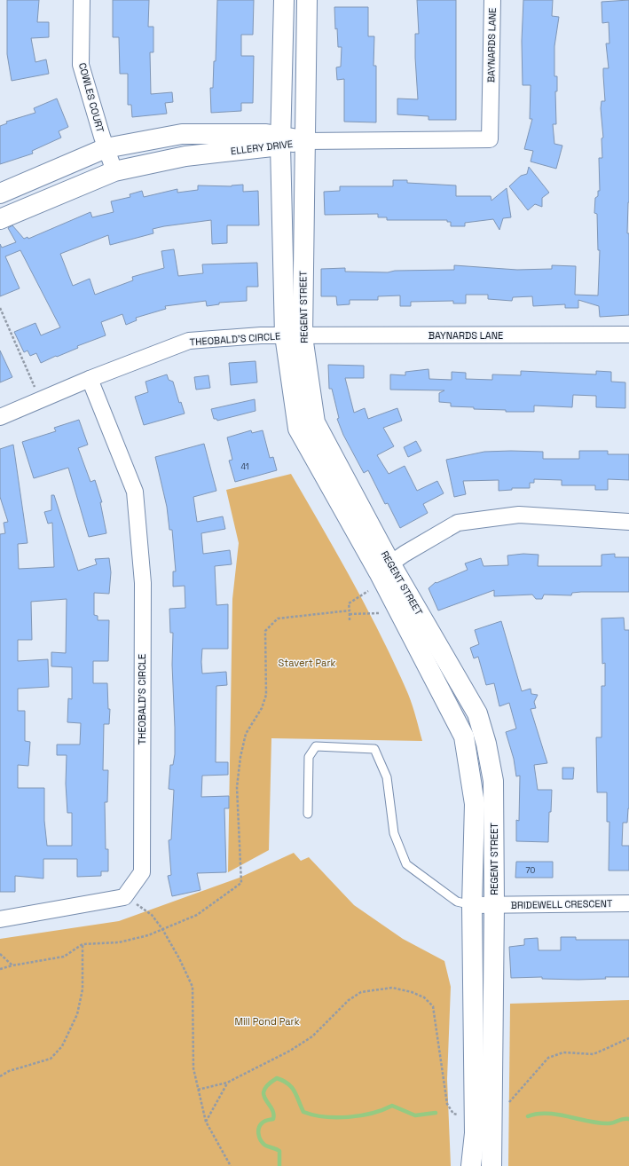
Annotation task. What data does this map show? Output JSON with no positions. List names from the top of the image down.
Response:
{
  "streets": {
    "street": [
      "BAYNARDS LANE",
      "COWLES COURT",
      "ELLERY DRIVE",
      "REGENT STREET",
      "THEOBALD'S CIRCLE",
      "BRIDEWELL CRESCENT"
    ]
  },
  "crossings": [
    ["BAYNARDS LANE", "ELLERY DRIVE"],
    ["BAYNARDS LANE", "REGENT STREET"],
    ["BAYNARDS LANE", "THEOBALD'S CIRCLE"],
    ["COWLES COURT", "ELLERY DRIVE"],
    ["ELLERY DRIVE", "REGENT STREET"],
    ["REGENT STREET", "THEOBALD'S CIRCLE"],
    ["REGENT STREET", "BRIDEWELL CRESCENT"]
  ],
  "parks": ["Stavert Park", "Mill Pond Park"],
  "house_numbers": ["41", "70"]
}
